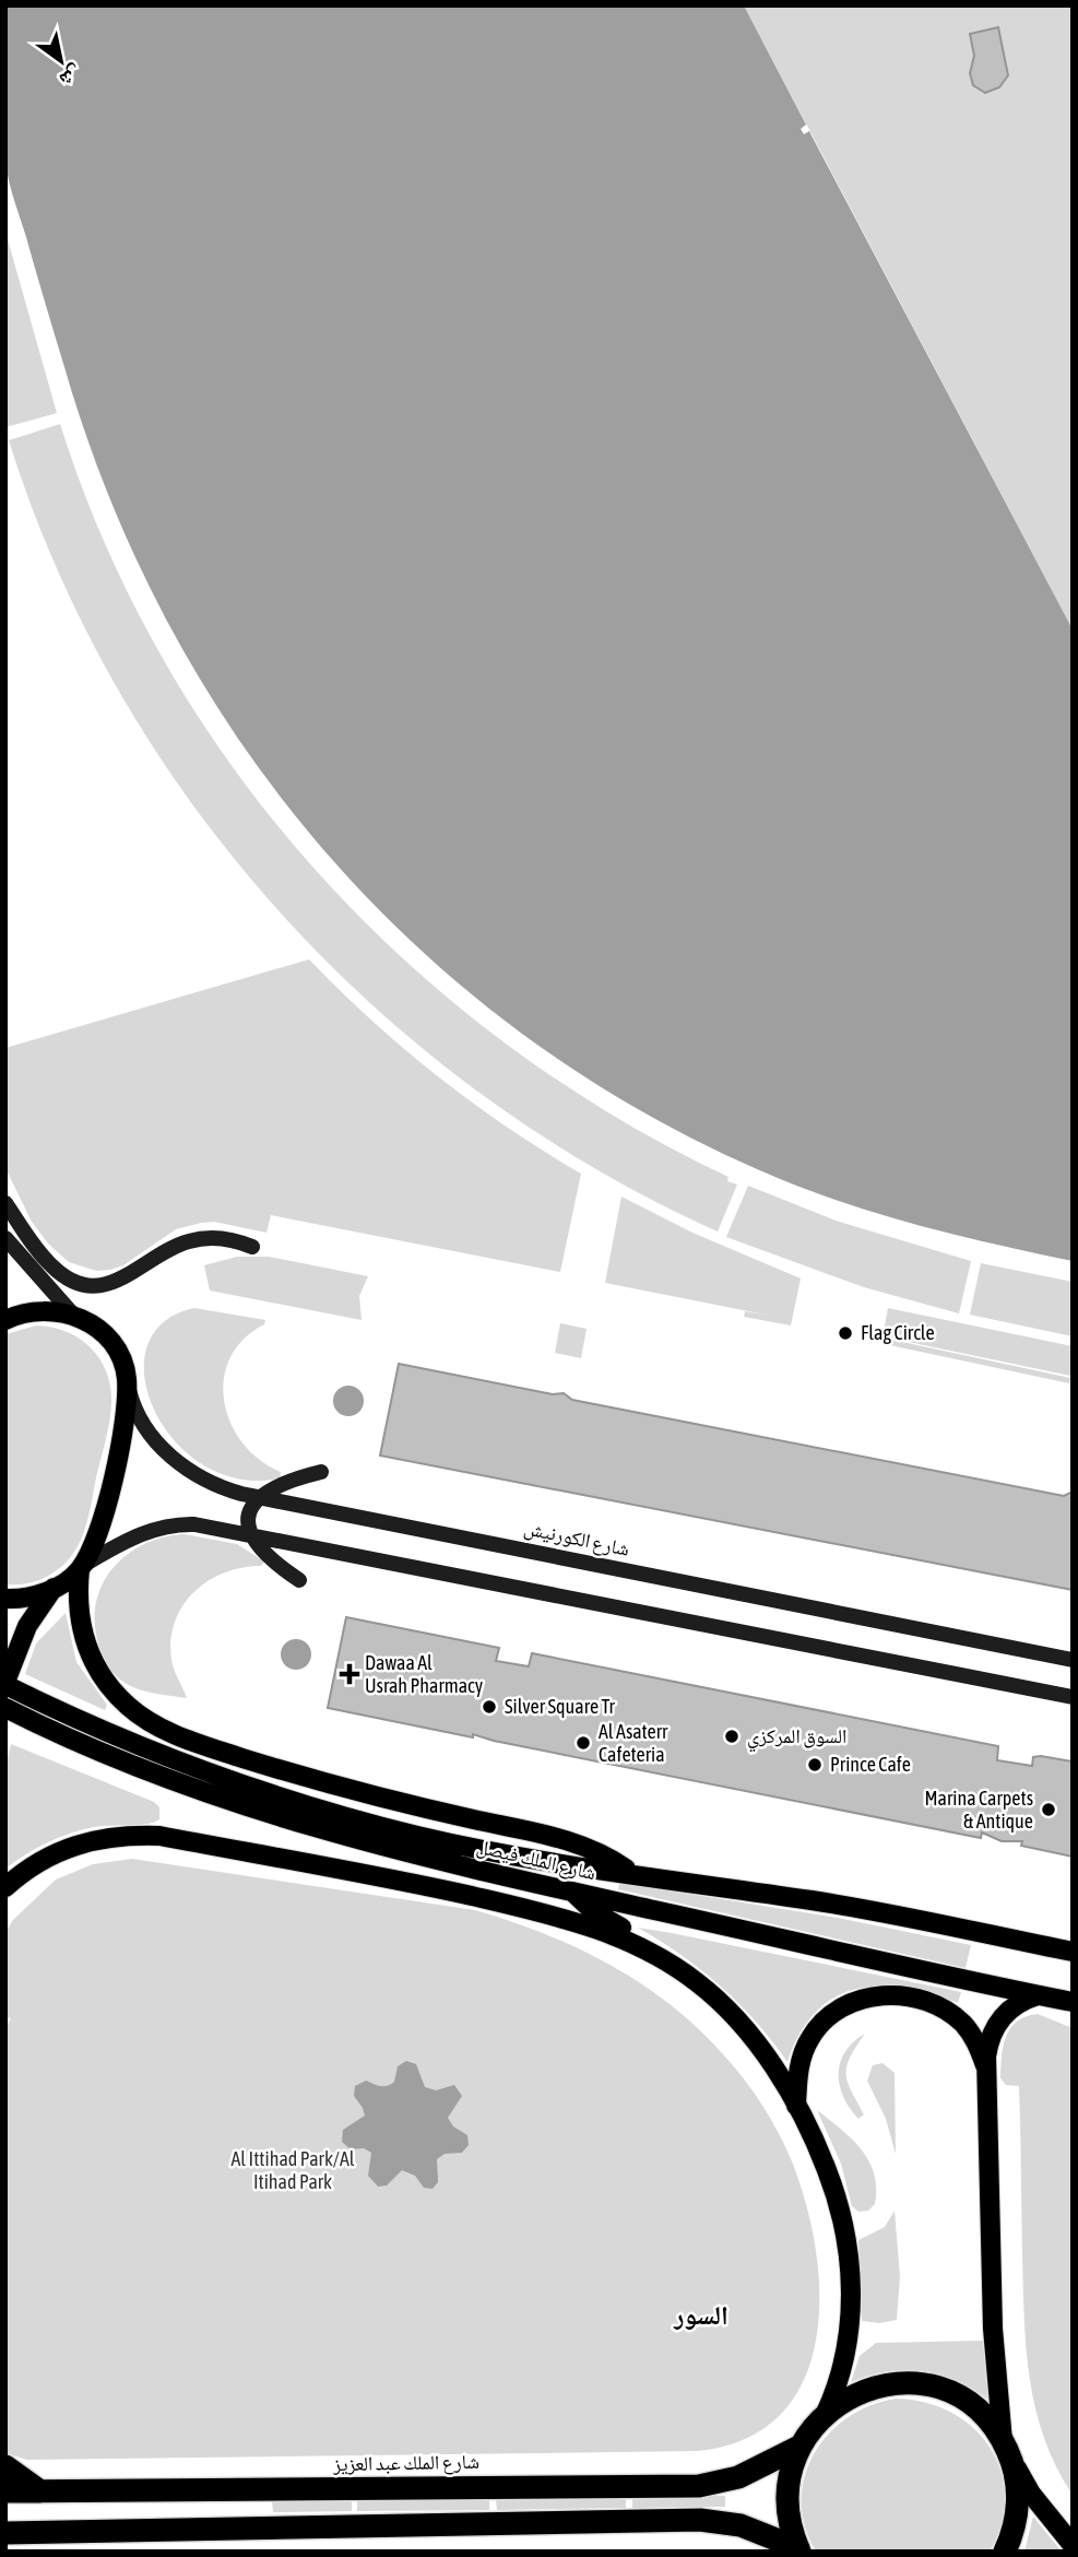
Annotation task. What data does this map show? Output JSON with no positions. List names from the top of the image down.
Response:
{
  "streets": {
    "highway": ["شارع الملك عبد العزيز"],
    "main road": ["شارع الكورنيش", "شارع الملك فيصل"]
  },
  "districts": ["السور"],
  "parks": ["Al Ittihad Park/Al Itihad Park"],
  "places": {
    "other": [
      "Flag Circle",
      "Silver Square Tr",
      "السوق المركزي",
      "Al Asaterr Cafeteria",
      "Prince Cafe",
      "Marina Carpets & Antique"
    ],
    "health": ["Dawaa Al Usrah Pharmacy"]
  },
  "north": "bottom right"
}
